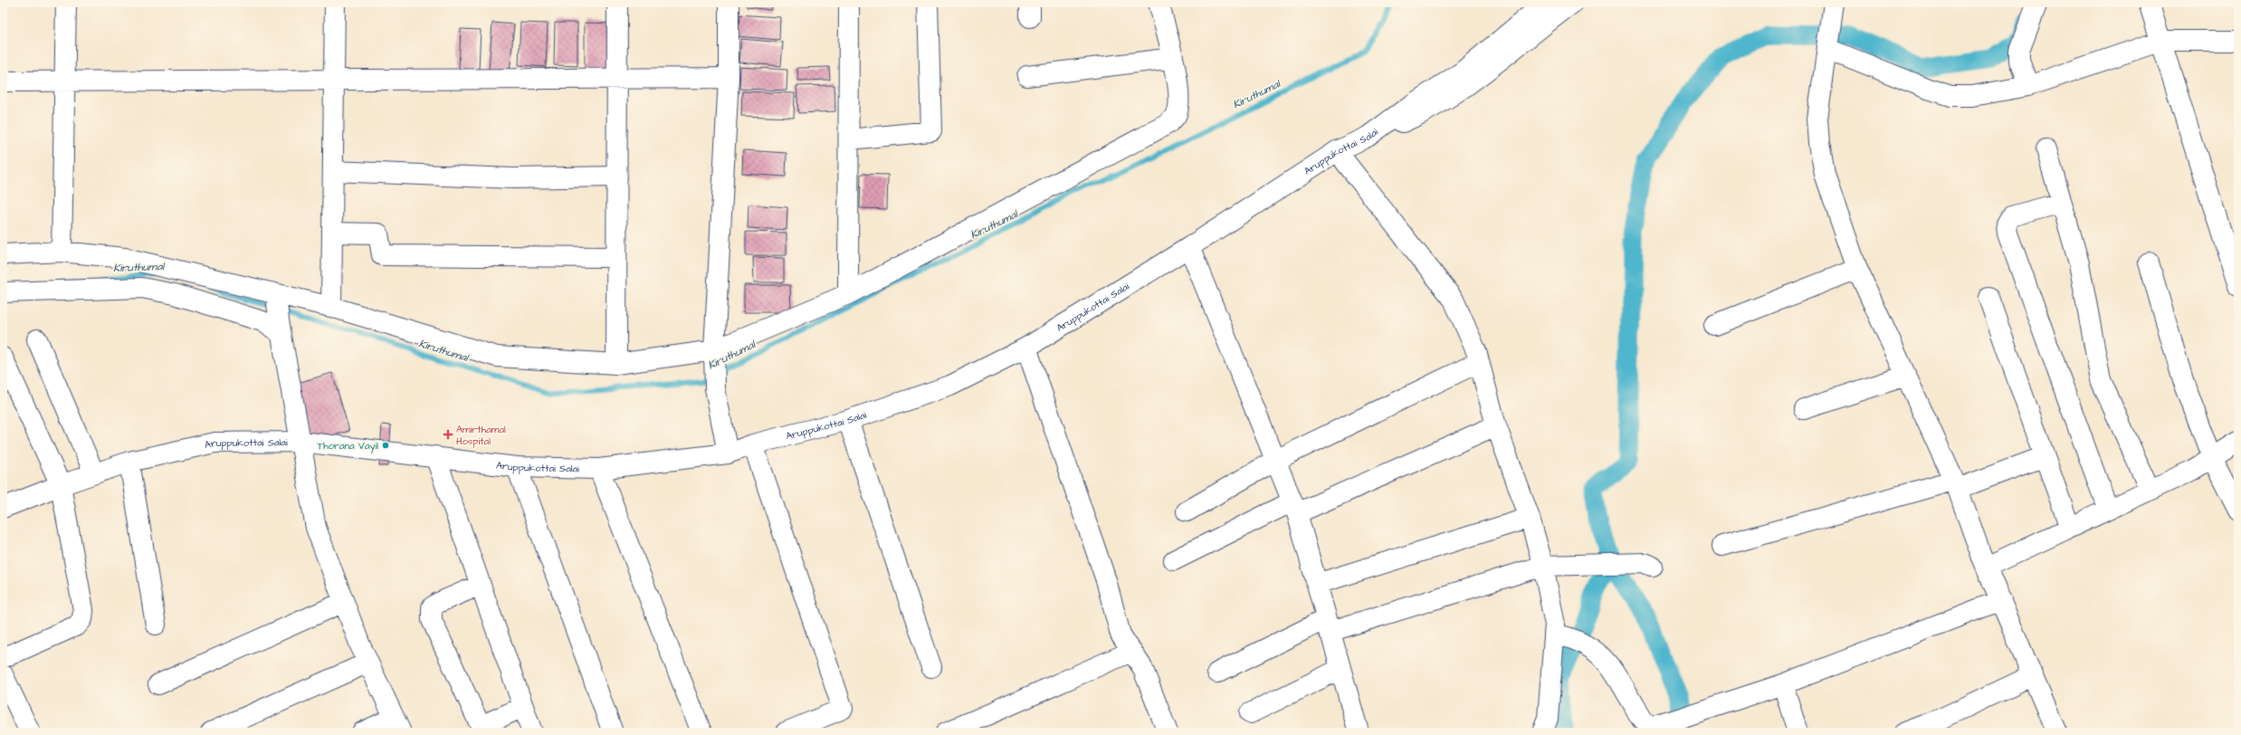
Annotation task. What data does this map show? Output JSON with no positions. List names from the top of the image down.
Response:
{
  "streets": {
    "street": ["Aruppukottai Salai"]
  },
  "water": ["Kiruthumal"],
  "places": {
    "health": ["Amirthamal Hospital"],
    "other": ["Thorana Vayil"]
  }
}
